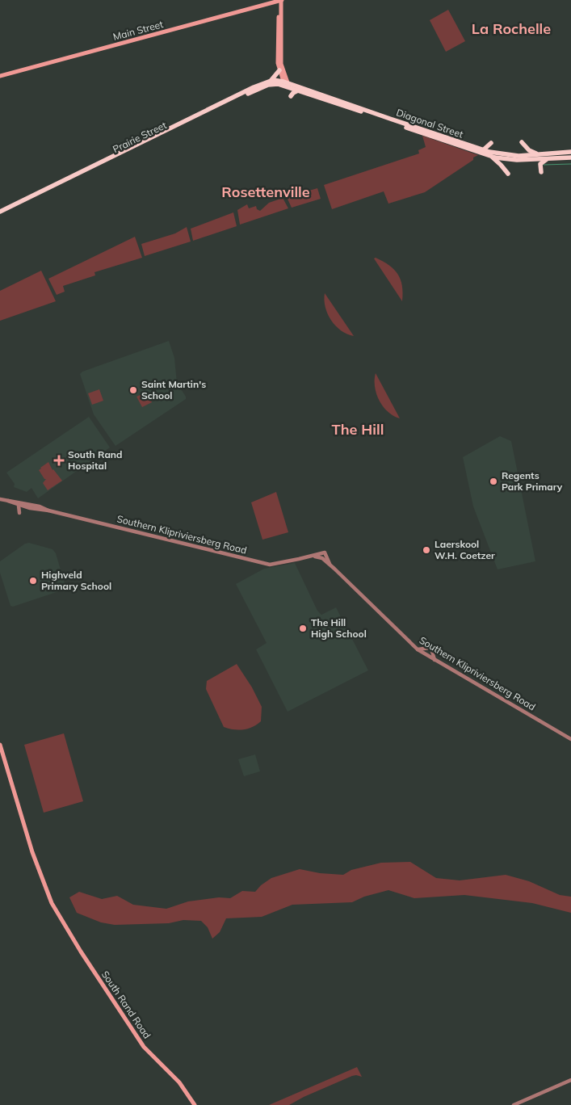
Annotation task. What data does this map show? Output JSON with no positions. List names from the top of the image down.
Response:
{
  "streets": {
    "main road": [
      "Main Street",
      "Diagonal Street",
      "Prairie Street",
      "South Rand Road"
    ],
    "street": ["Southern Klipriviersberg Road"]
  },
  "crossings": [
    ["Diagonal Street", "Prairie Street"]
  ],
  "districts": ["La Rochelle", "Rosettenville", "The Hill"],
  "places": {
    "other": [
      "Saint Martin's School",
      "Regents Park Primary",
      "Laerskool W.H. Coetzer",
      "Highveld Primary School",
      "The Hill High School"
    ],
    "health": ["South Rand Hospital"]
  }
}
